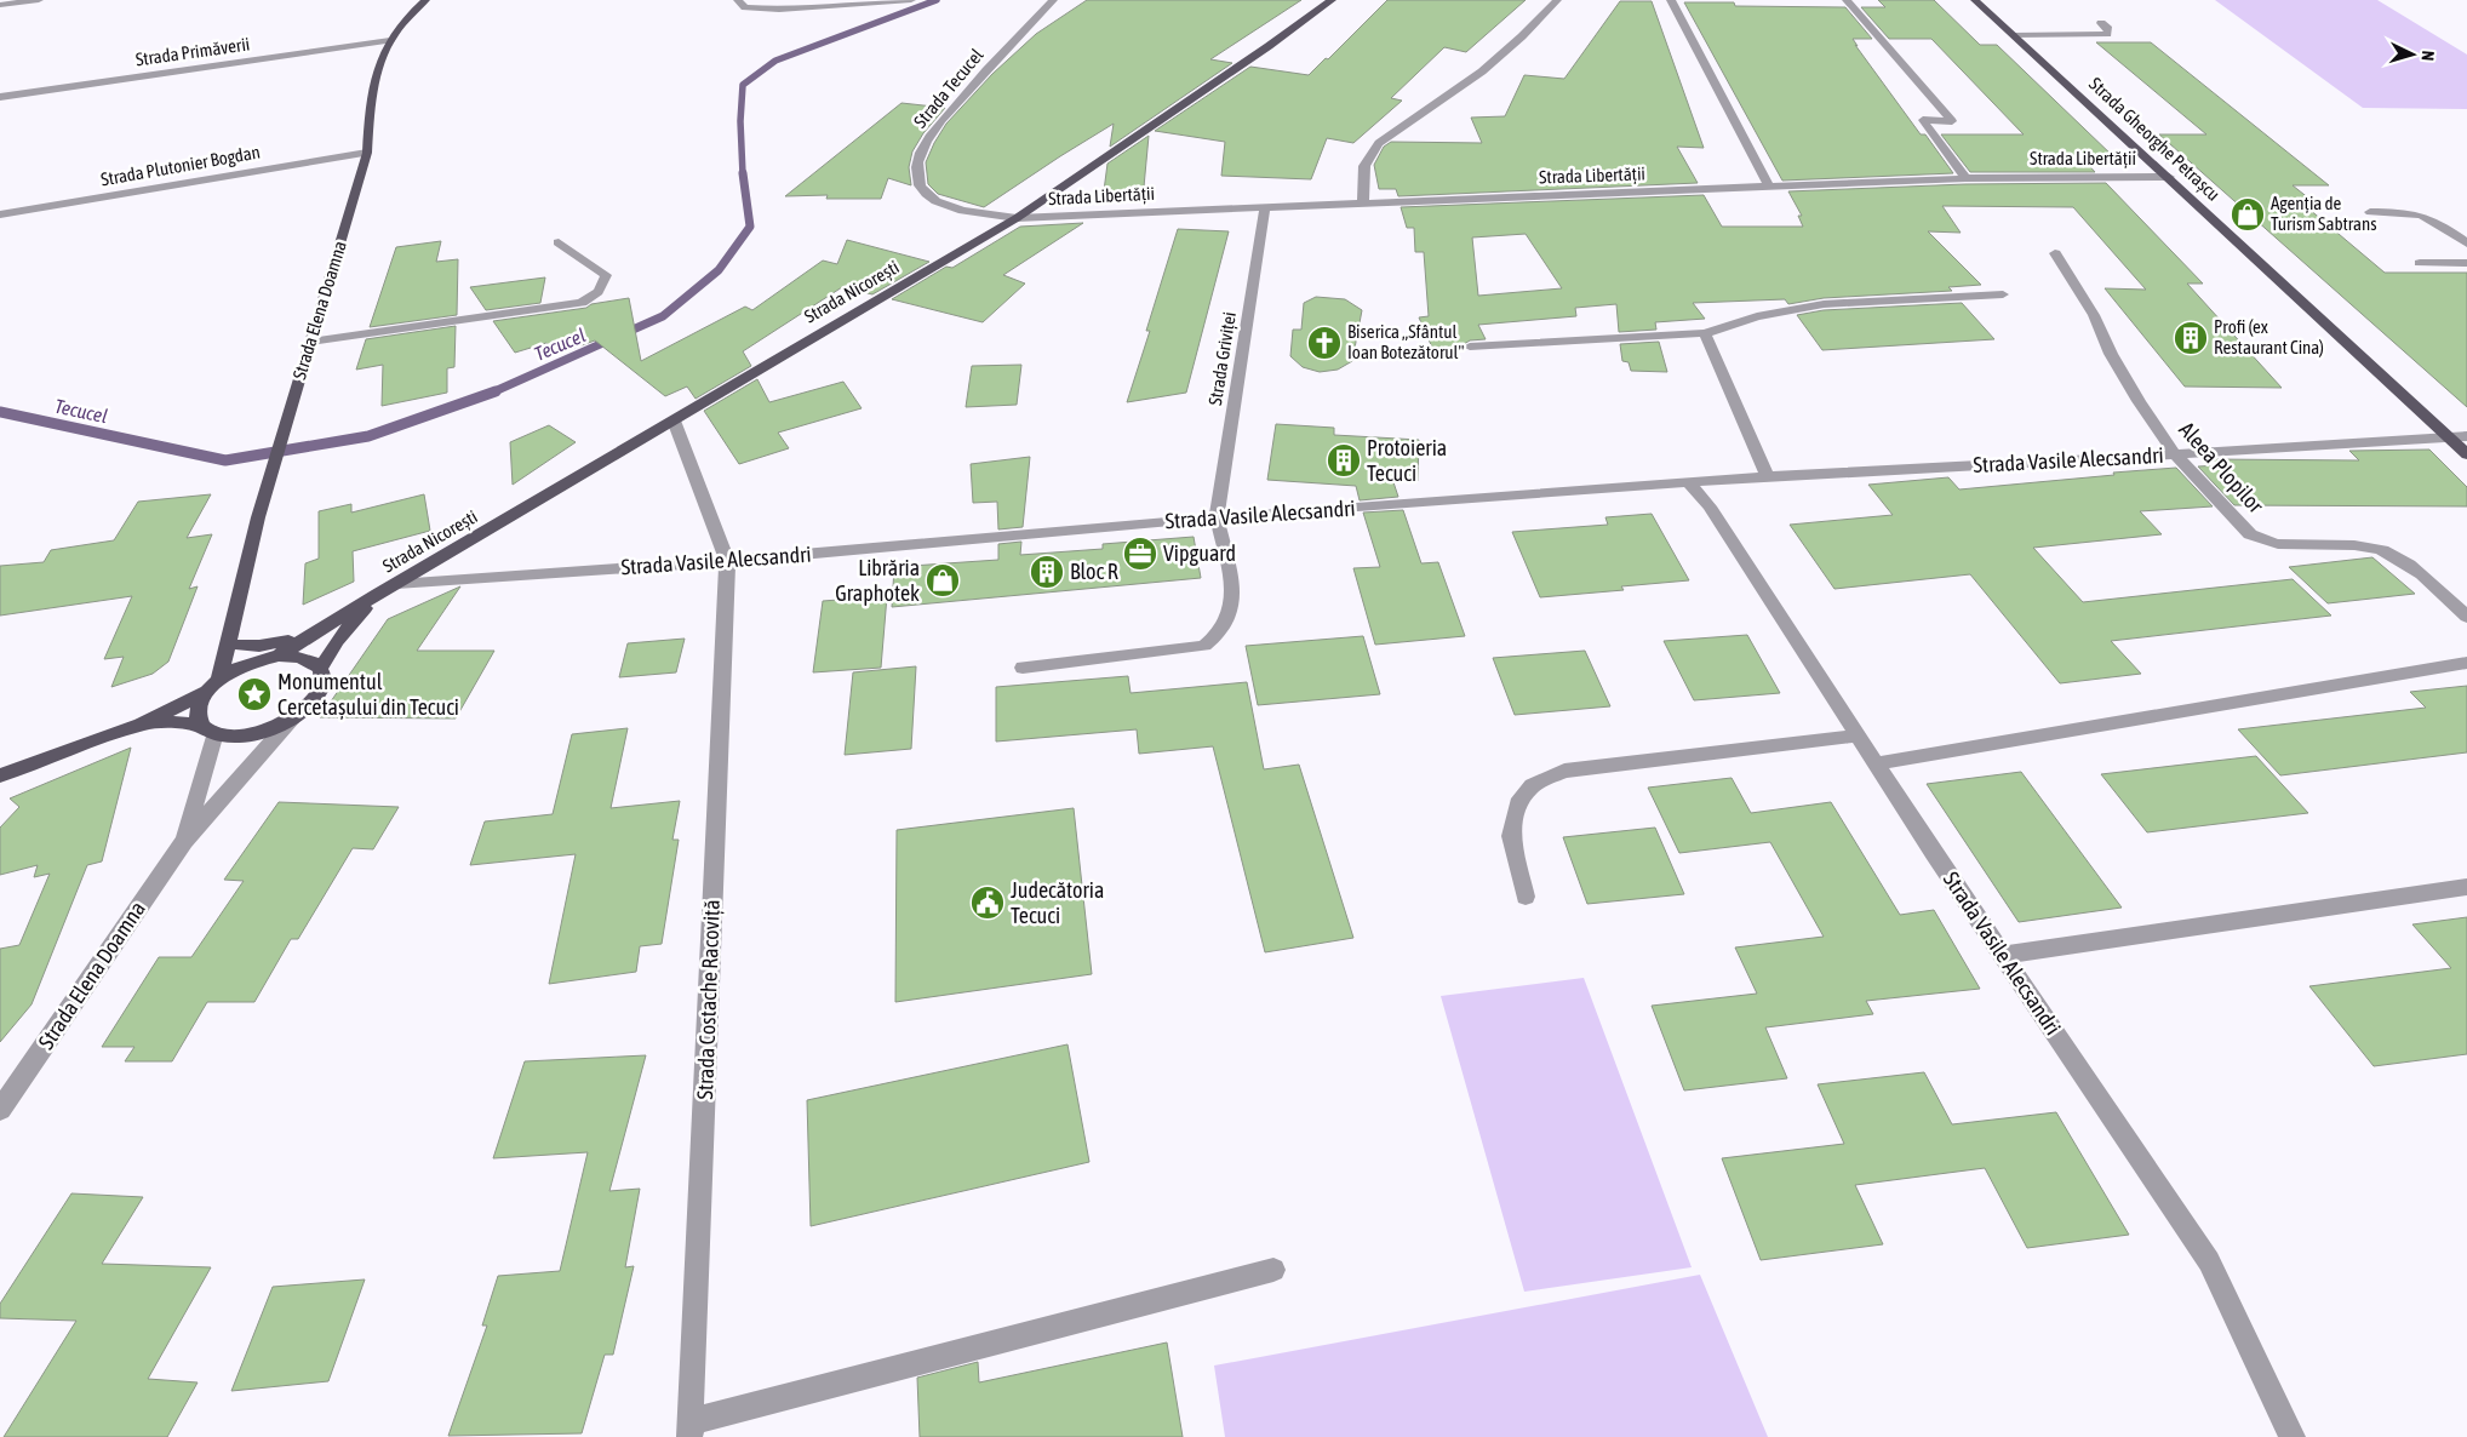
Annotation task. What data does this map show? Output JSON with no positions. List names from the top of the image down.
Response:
{
  "streets": {
    "main road": ["Strada Gheorghe Petrașcu", "Strada Nicorești", "Strada Elena Doamna"],
    "street": [
      "Strada Primăverii",
      "Strada Tecucel",
      "Strada Libertății",
      "Strada Plutonier Bogdan",
      "Strada Griviței",
      "Strada Vasile Alecsandri",
      "Aleea Plopilor",
      "Strada Costache Racoviță"
    ]
  },
  "crossings": [
    ["Strada Primăverii", "Strada Elena Doamna"],
    ["Strada Tecucel", "Strada Libertății"],
    ["Strada Tecucel", "Strada Nicorești"],
    ["Strada Gheorghe Petrașcu", "Strada Libertății"],
    ["Strada Gheorghe Petrașcu", "Strada Vasile Alecsandri"],
    ["Strada Libertății", "Strada Nicorești"],
    ["Strada Libertății", "Strada Griviței"],
    ["Strada Plutonier Bogdan", "Strada Elena Doamna"],
    ["Strada Nicorești", "Strada Vasile Alecsandri"],
    ["Strada Griviței", "Strada Vasile Alecsandri"],
    ["Strada Vasile Alecsandri", "Aleea Plopilor"],
    ["Strada Vasile Alecsandri", "Strada Costache Racoviță"]
  ],
  "water": ["Tecucel"],
  "places": {
    "shop": ["Agenția de Turism Sabtrans", "Librăria Graphotek"],
    "building": ["Profi (ex Restaurant Cina)", "Protoieria Tecuci", "Bloc R"],
    "church": ["Biserica „Sfântul Ioan Botezătorul\""],
    "office": ["Vipguard"],
    "place": ["Monumentul Cercetașului din Tecuci"],
    "public building": ["Judecătoria Tecuci"]
  },
  "north": "right"
}
